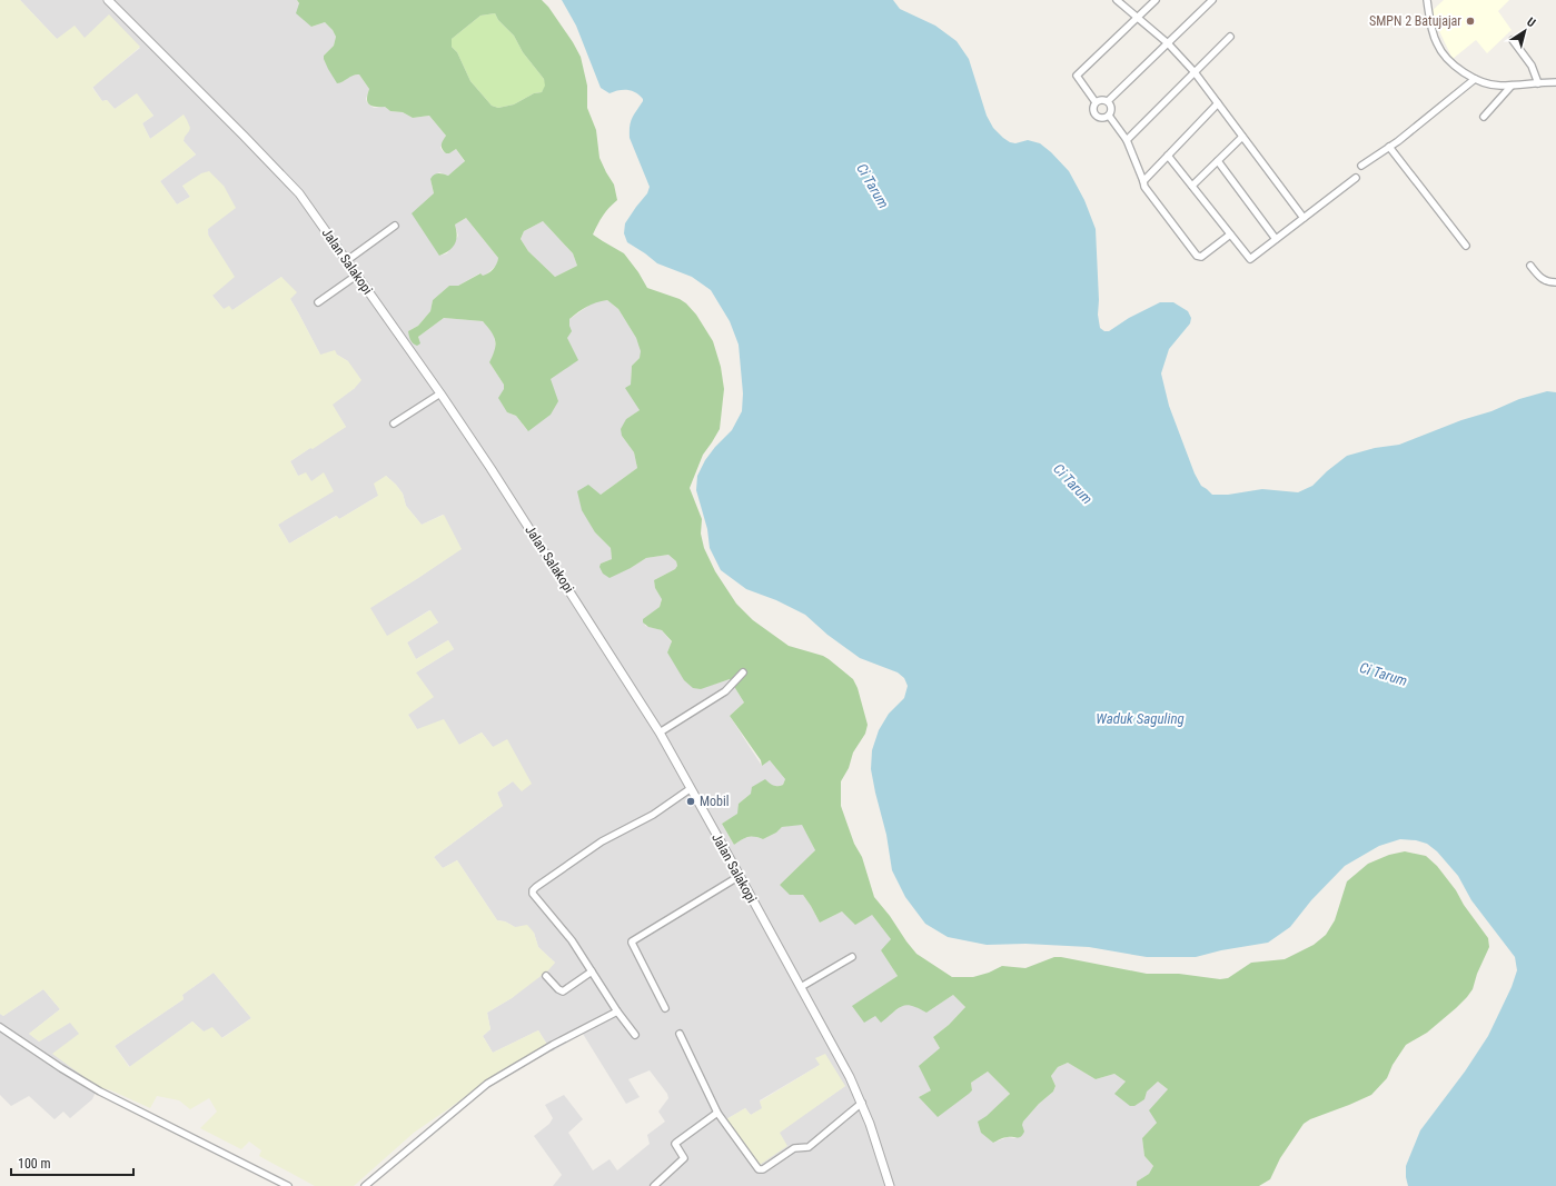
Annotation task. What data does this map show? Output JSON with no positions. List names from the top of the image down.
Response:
{
  "streets": {
    "street": ["Jalan Salakopi"]
  },
  "water": ["Ci Tarum", "Waduk Saguling"],
  "places": ["SMPN 2 Batujajar", "Mobil"],
  "scale_bar": "100 m",
  "north": "top right"
}
